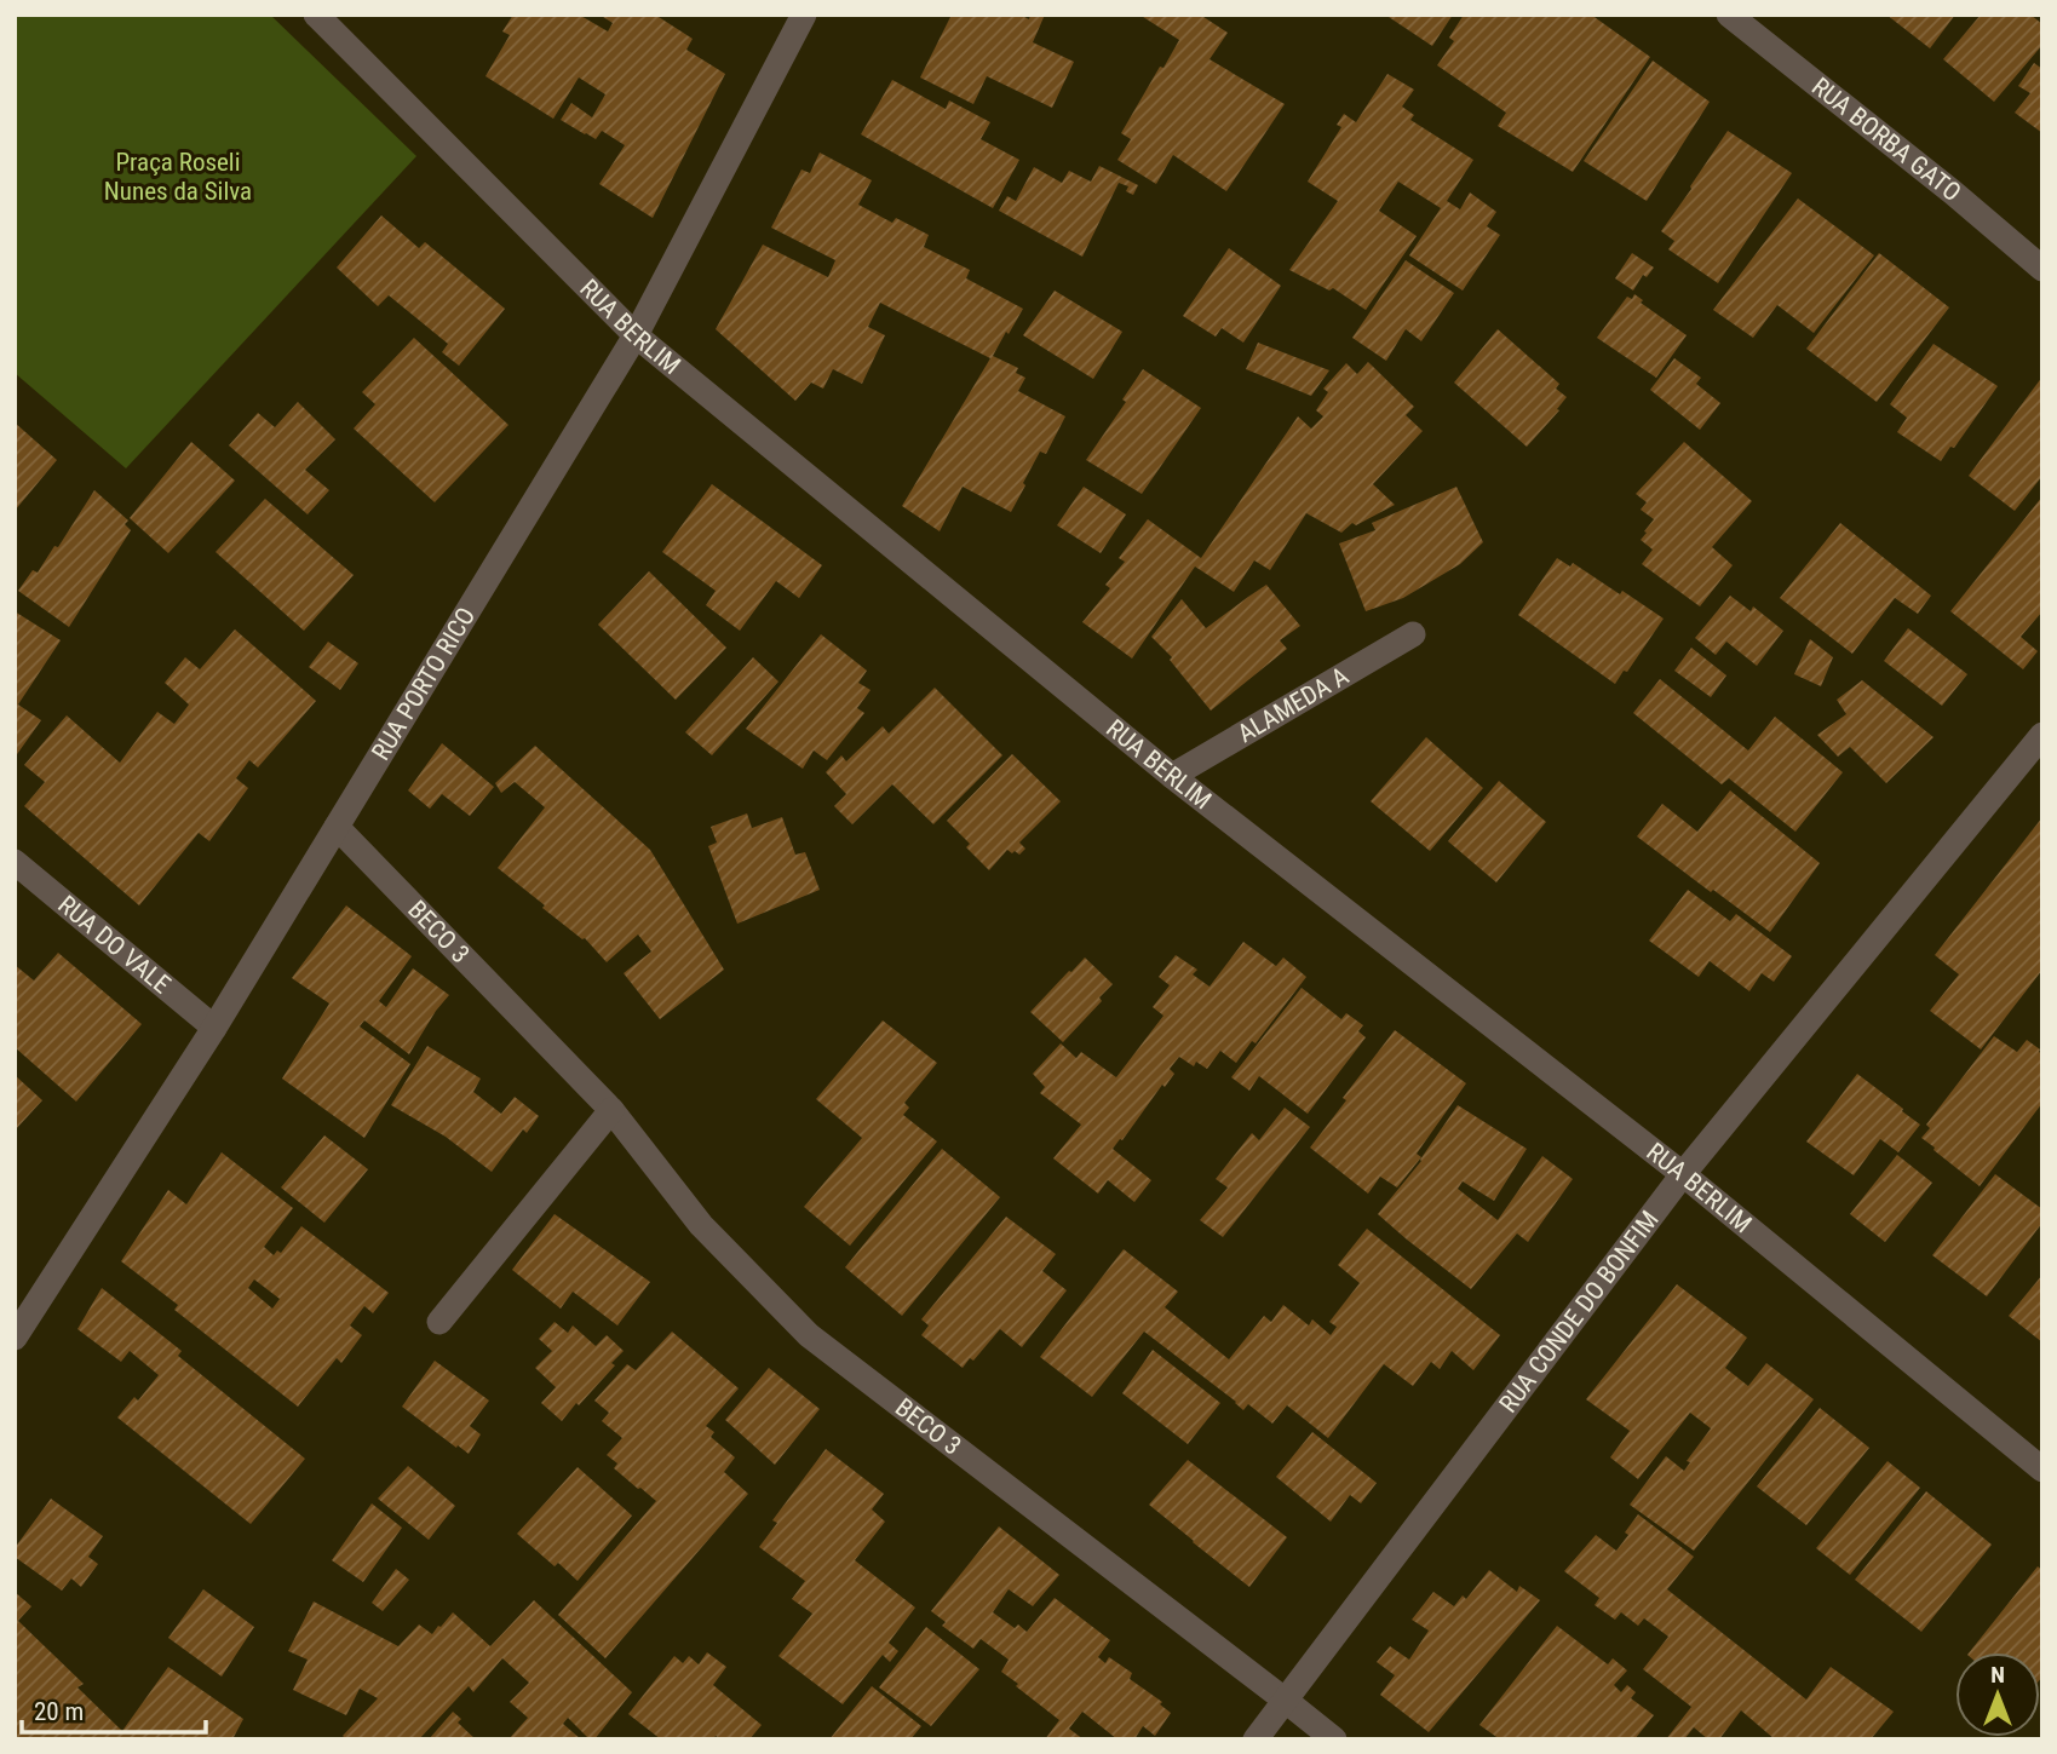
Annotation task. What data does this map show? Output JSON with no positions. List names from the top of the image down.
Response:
{
  "streets": {
    "street": [
      "RUA BORBA GATO",
      "RUA BERLIM",
      "RUA PORTO RICO",
      "ALAMEDA A",
      "BECO 3",
      "RUA DO VALE",
      "RUA CONDE DO BONFIM"
    ]
  },
  "crossings": [
    ["RUA BERLIM", "RUA PORTO RICO"],
    ["RUA BERLIM", "ALAMEDA A"],
    ["RUA BERLIM", "RUA CONDE DO BONFIM"],
    ["RUA PORTO RICO", "BECO 3"],
    ["RUA PORTO RICO", "RUA DO VALE"],
    ["BECO 3", "RUA CONDE DO BONFIM"]
  ],
  "parks": ["Praça Roseli Nunes da Silva"],
  "scale_bar": "20 m",
  "north": "top"
}
